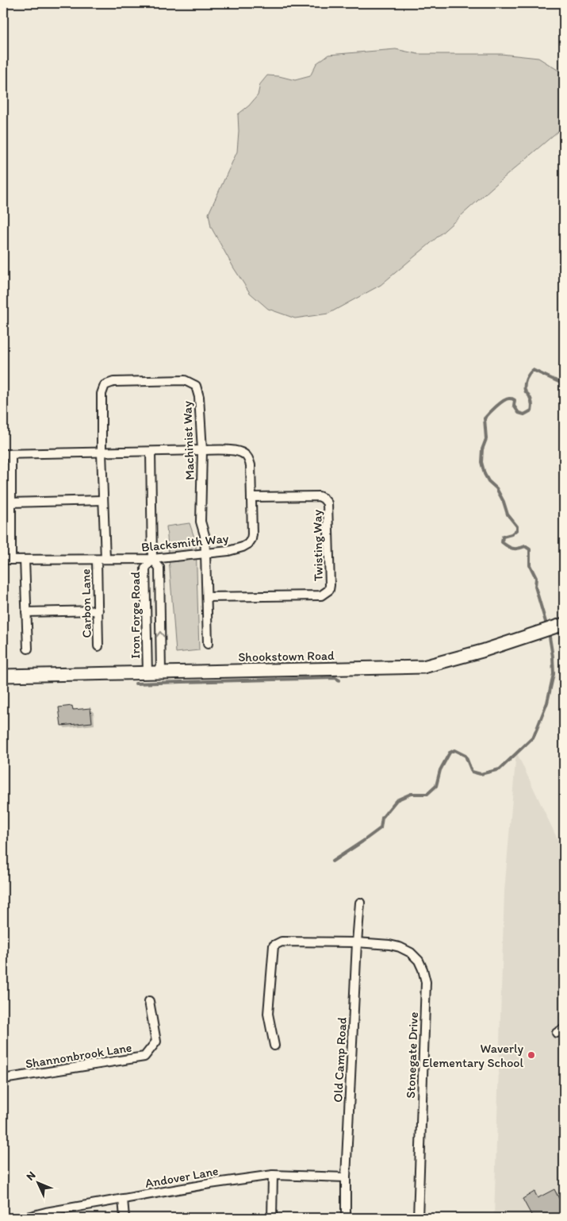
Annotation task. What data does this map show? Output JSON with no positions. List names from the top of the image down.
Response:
{
  "streets": {
    "street": [
      "Machinist Way",
      "Blacksmith Way",
      "Twisting Way",
      "Carbon Lane",
      "Iron Forge Road",
      "Shookstown Road",
      "Shannonbrook Lane",
      "Stonegate Drive",
      "Old Camp Road",
      "Andover Lane"
    ]
  },
  "crossings": [
    ["Machinist Way", "Blacksmith Way"],
    ["Machinist Way", "Twisting Way"],
    ["Machinist Way", "Carbon Lane"],
    ["Blacksmith Way", "Twisting Way"],
    ["Blacksmith Way", "Carbon Lane"],
    ["Blacksmith Way", "Iron Forge Road"],
    ["Iron Forge Road", "Shookstown Road"],
    ["Stonegate Drive", "Old Camp Road"],
    ["Old Camp Road", "Andover Lane"]
  ],
  "places": ["Waverly Elementary School"],
  "north": "top left"
}
